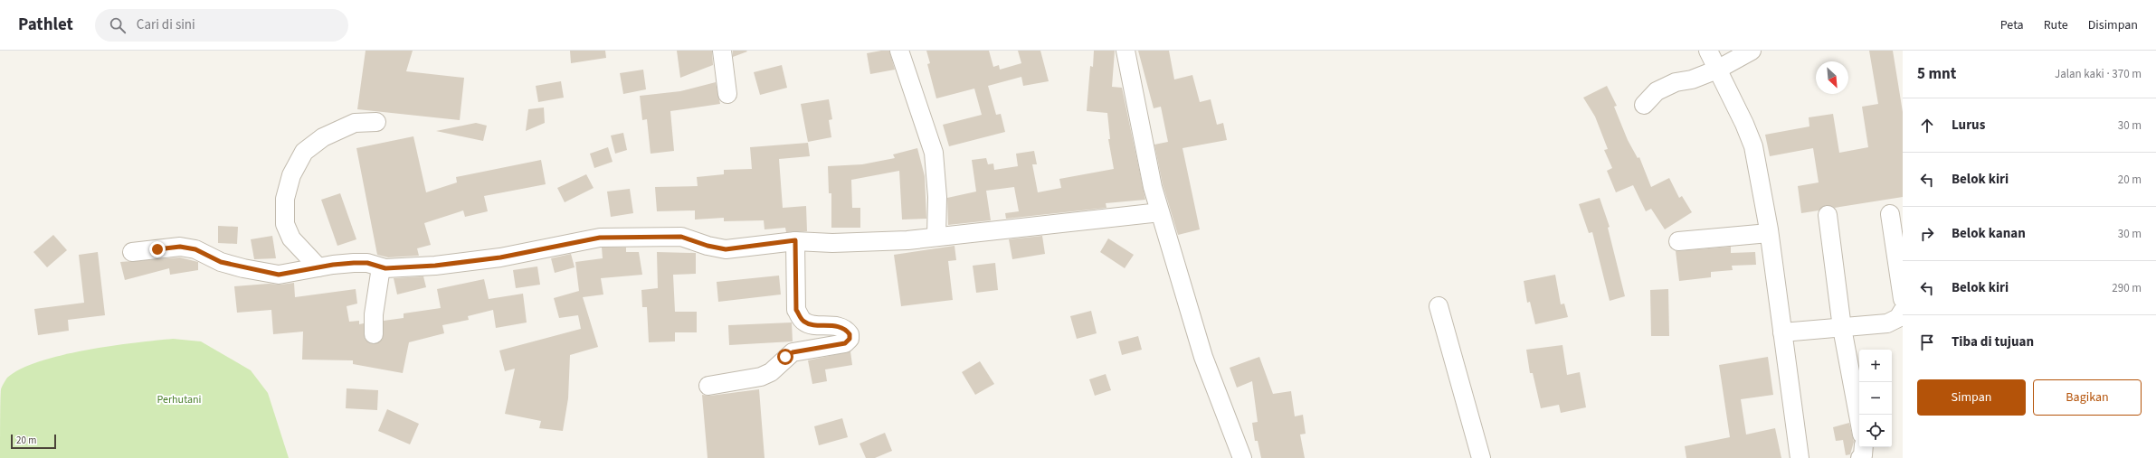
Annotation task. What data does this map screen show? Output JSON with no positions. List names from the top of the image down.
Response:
{
  "parks": ["Perhutani"],
  "scale_bar": "20 m",
  "north": "bottom right",
  "page": {
    "header": "Pathlet",
    "search": "Cari di sini",
    "nav": ["Peta", "Rute", "Disimpan"],
    "heading": ["5 mnt", "Jalan kaki · 370 m"],
    "list": [
      ["Lurus", "30 m"],
      ["Belok kiri", "20 m"],
      ["Belok kanan", "30 m"],
      ["Belok kiri", "290 m"],
      "Tiba di tujuan"
    ],
    "map_buttons": ["+", "−"],
    "buttons": ["Simpan", "Bagikan"],
    "scale": "20 m"
  }
}
